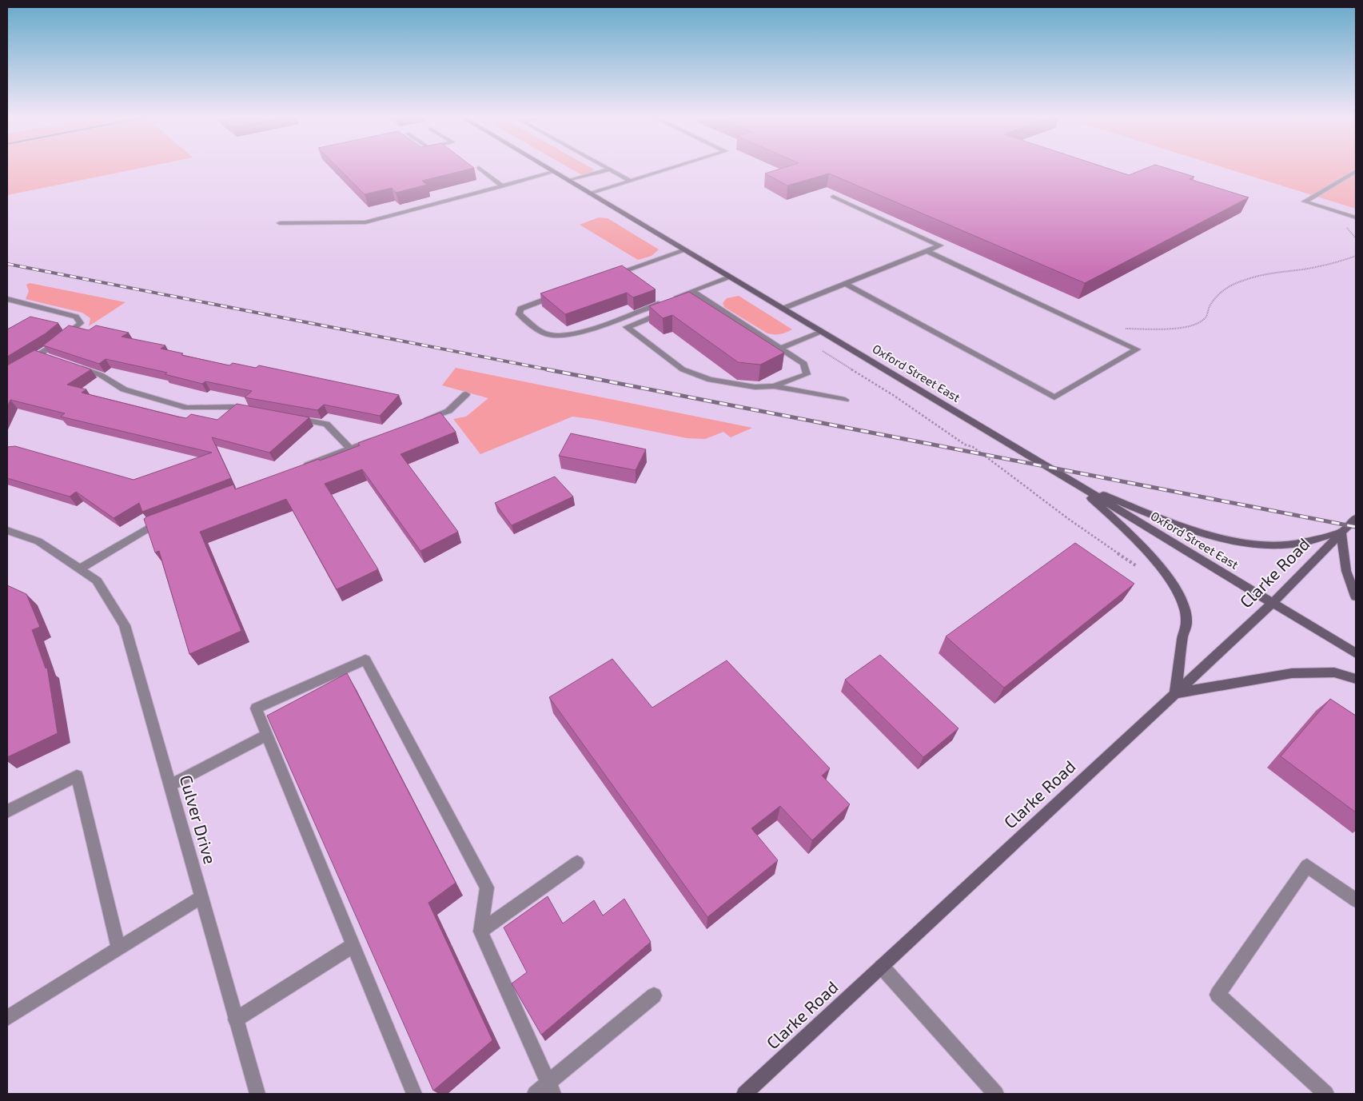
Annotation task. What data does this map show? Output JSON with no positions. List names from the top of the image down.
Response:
{
  "streets": {
    "main road": ["Oxford Street East", "Clarke Road"],
    "street": ["Culver Drive"]
  },
  "crossings": [
    ["Oxford Street East", "Clarke Road"]
  ]
}
